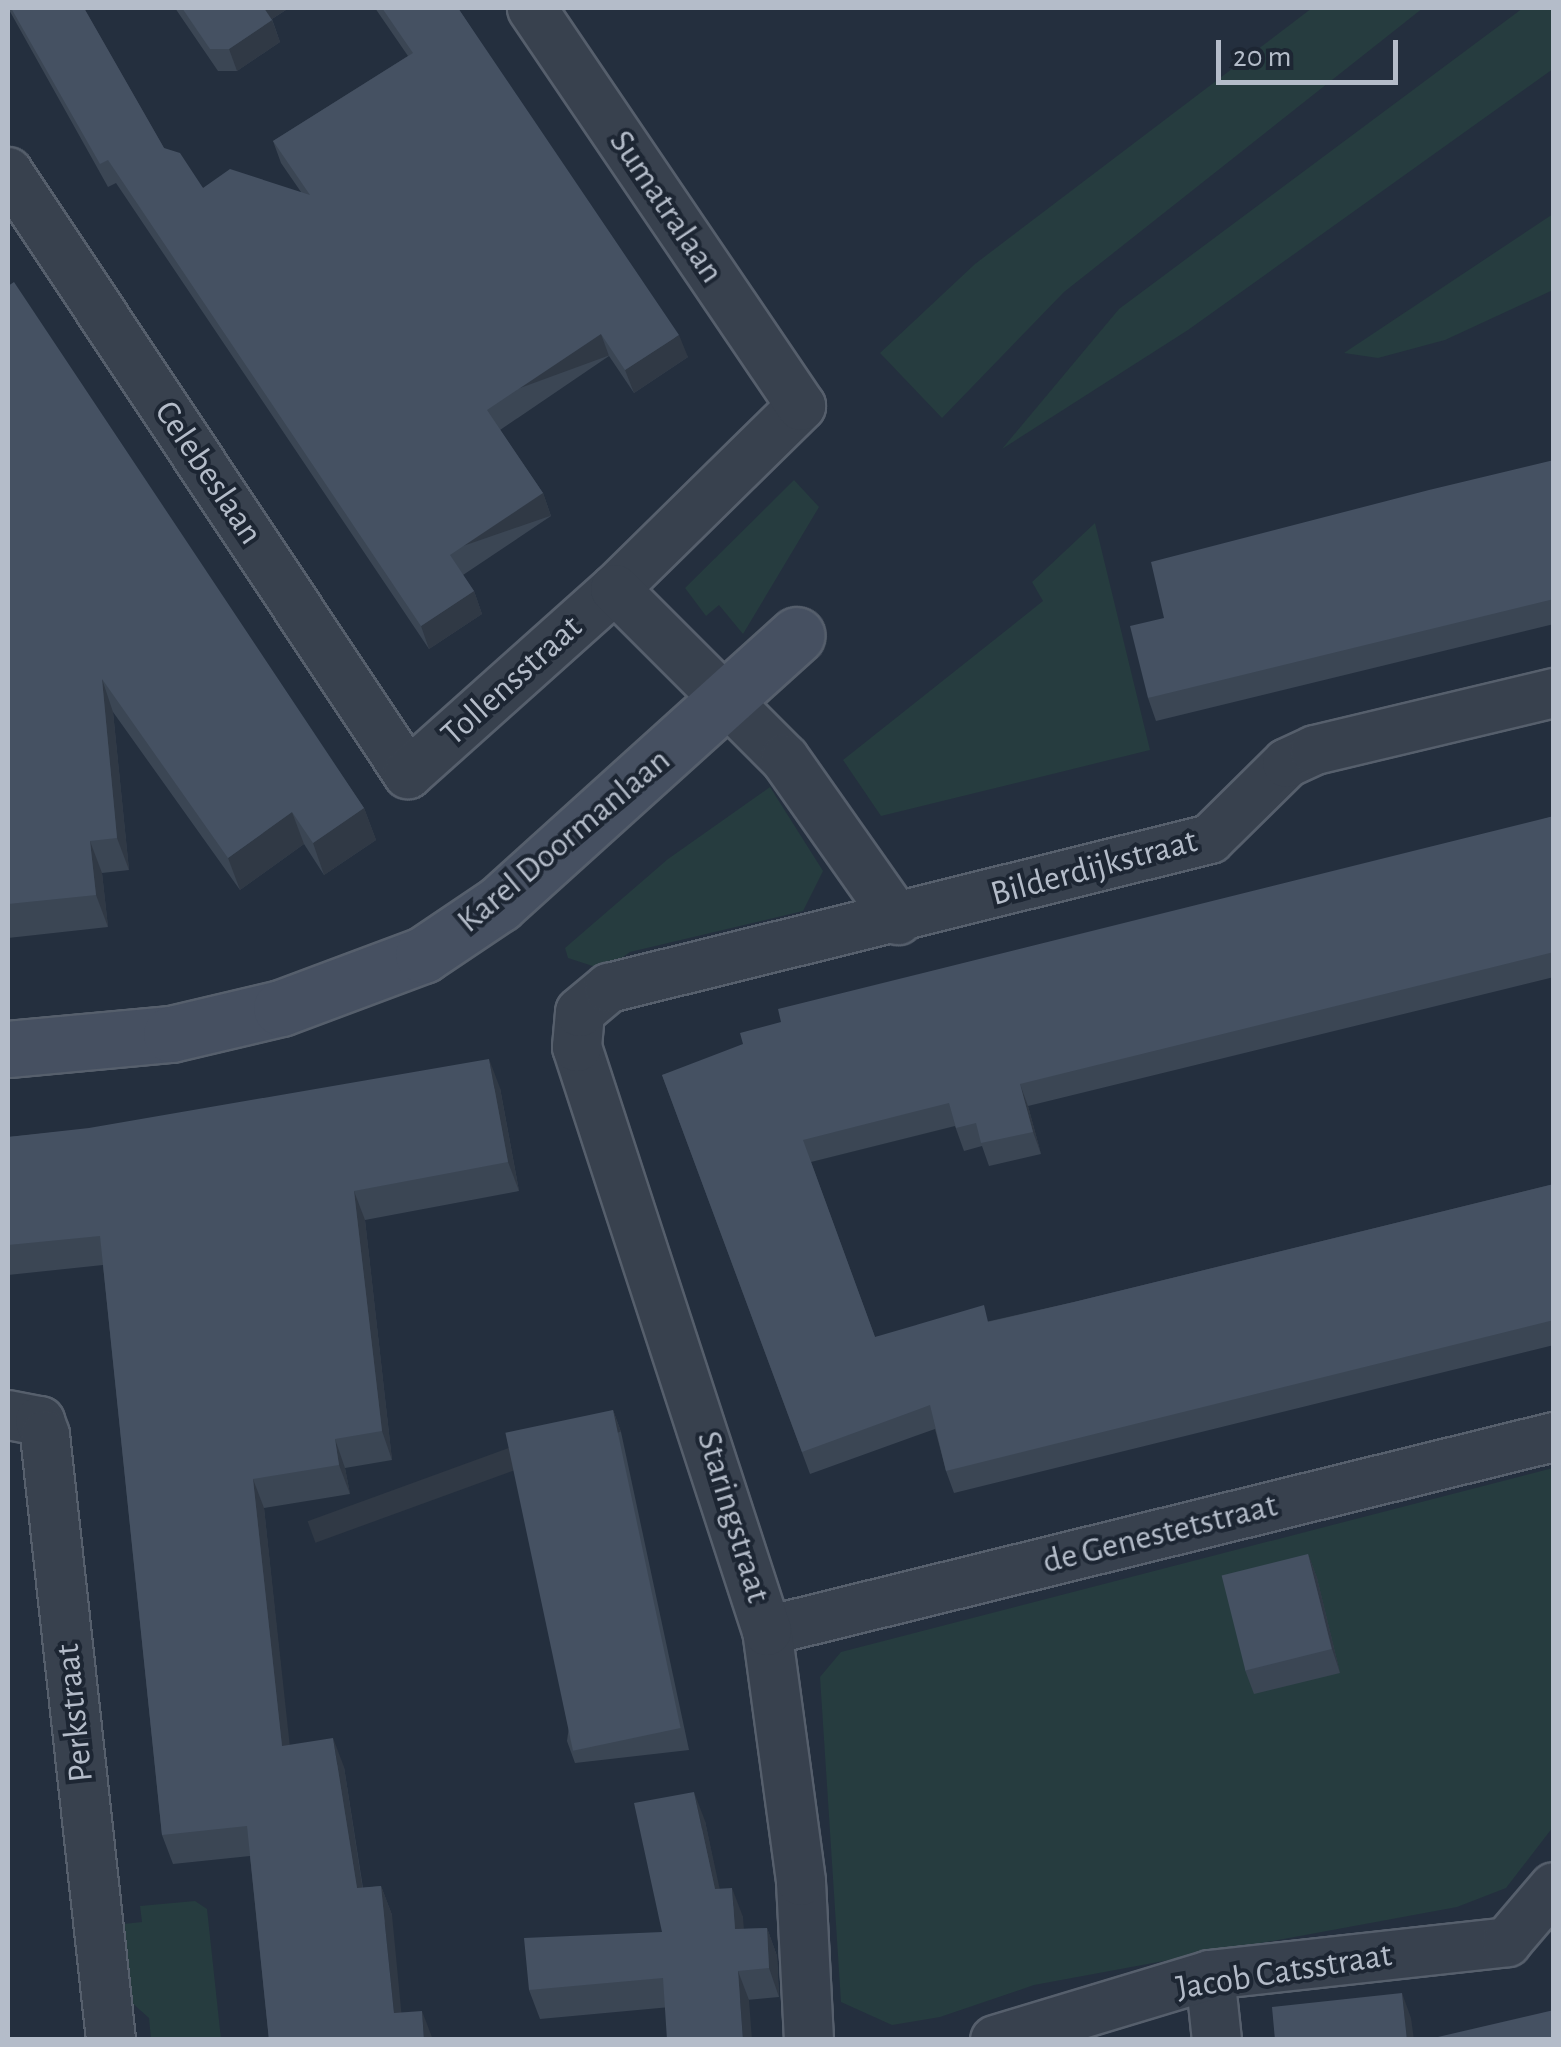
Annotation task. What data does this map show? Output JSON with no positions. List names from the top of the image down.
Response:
{
  "streets": {
    "street": [
      "Sumatralaan",
      "Celebeslaan",
      "Tollensstraat",
      "Karel Doormanlaan",
      "Bilderdijkstraat",
      "Staringstraat",
      "de Genestetstraat",
      "Perkstraat",
      "Jacob Catsstraat"
    ]
  },
  "crossings": [
    ["Sumatralaan", "Tollensstraat"],
    ["Celebeslaan", "Tollensstraat"],
    ["Tollensstraat", "Karel Doormanlaan"],
    ["Bilderdijkstraat", "Staringstraat"],
    ["Staringstraat", "de Genestetstraat"]
  ],
  "scale_bar": "20 m"
}
